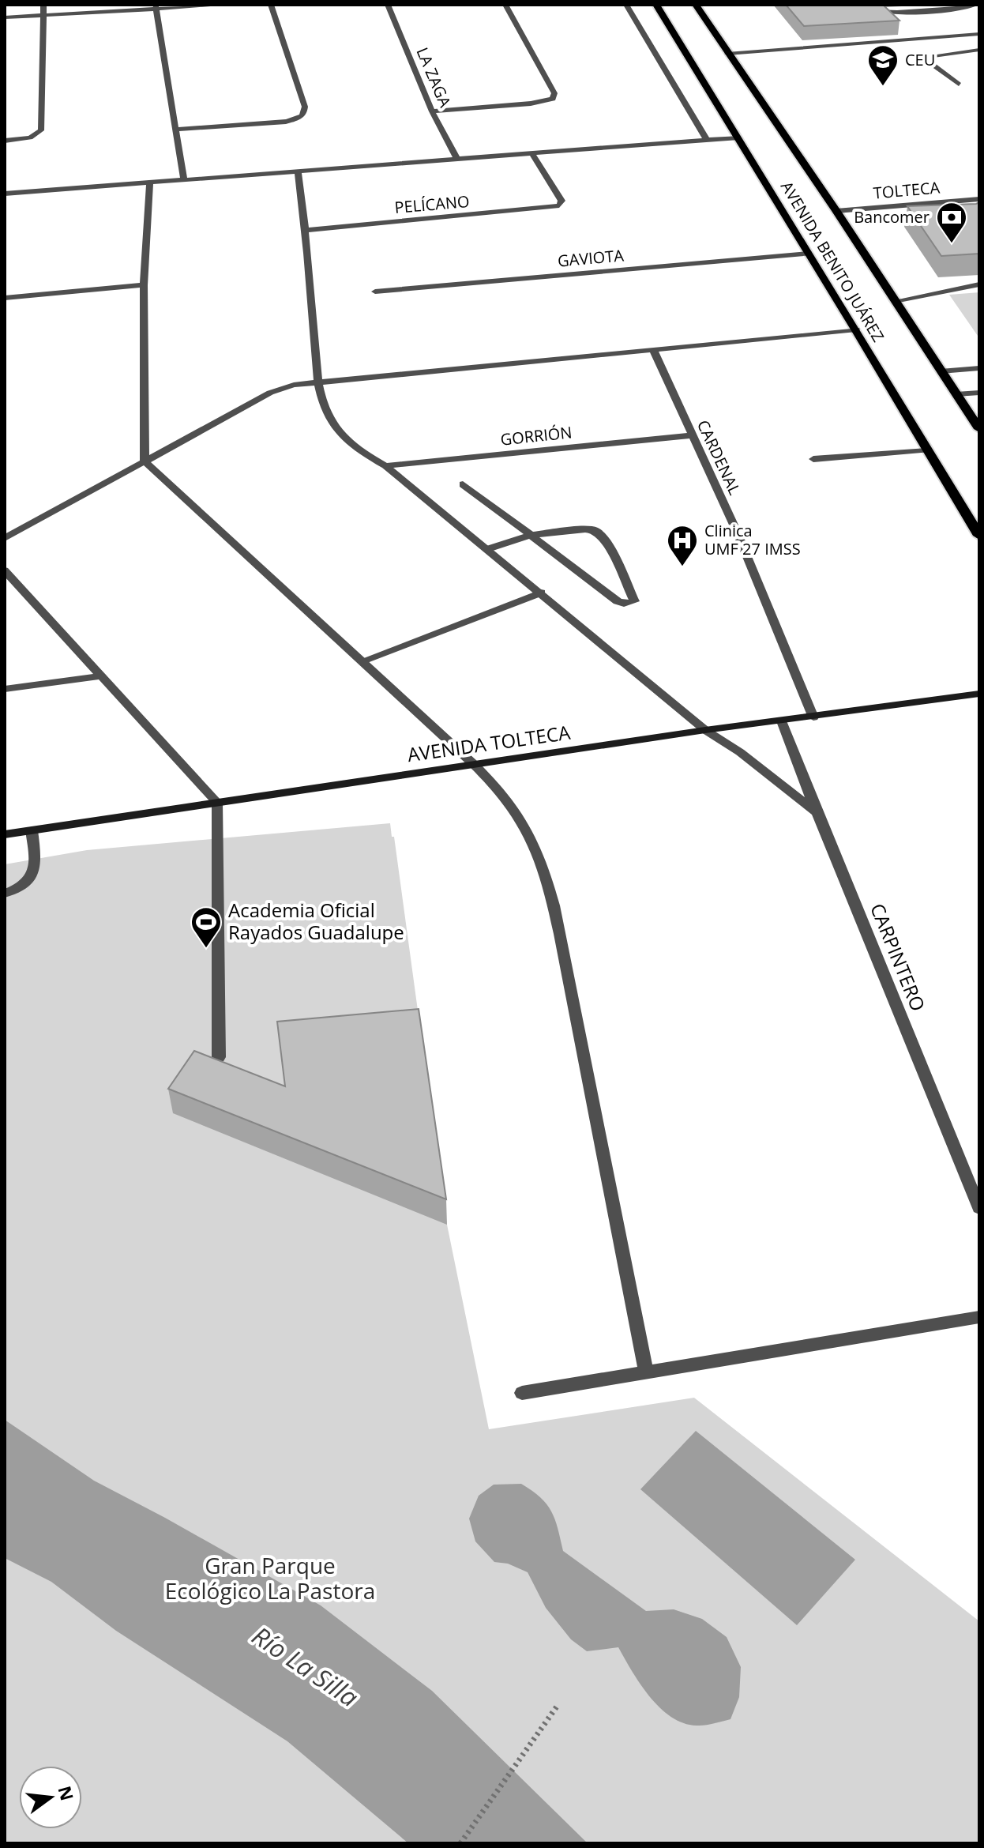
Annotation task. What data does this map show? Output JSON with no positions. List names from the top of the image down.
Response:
{
  "streets": {
    "main road": ["AVENIDA BENITO JUÁREZ"],
    "street": [
      "LA ZAGA",
      "TOLTECA",
      "PELÍCANO",
      "GAVIOTA",
      "GORRIÓN",
      "CARDENAL",
      "AVENIDA TOLTECA",
      "CARPINTERO"
    ]
  },
  "crossings": [
    ["TOLTECA", "AVENIDA BENITO JUÁREZ"],
    ["GAVIOTA", "AVENIDA BENITO JUÁREZ"],
    ["GORRIÓN", "CARDENAL"],
    ["CARDENAL", "AVENIDA TOLTECA"],
    ["AVENIDA TOLTECA", "CARPINTERO"]
  ],
  "water": ["Río La Silla"],
  "parks": ["Gran Parque Ecológico La Pastora"],
  "places": {
    "school or university": ["CEU"],
    "bank": ["Bancomer"],
    "hospital": ["Clinica UMF 27 IMSS"],
    "sports": ["Academia Oficial Rayados Guadalupe"]
  },
  "north": "right"
}
